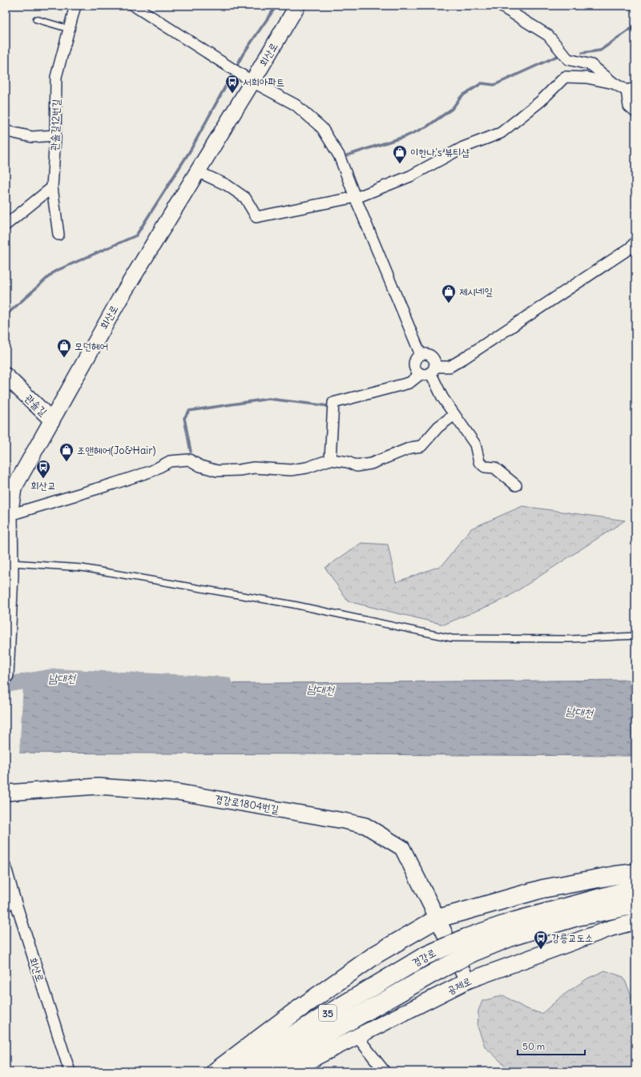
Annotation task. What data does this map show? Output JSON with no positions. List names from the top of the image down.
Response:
{
  "streets": {
    "highway": ["경강로", "35"],
    "street": [
      "회산로",
      "관솔길12번길",
      "관솔길",
      "경강로1804번길",
      "공제로"
    ]
  },
  "crossings": [
    ["회산로", "관솔길"],
    ["경강로1804번길", "공제로"]
  ],
  "water": ["남대천"],
  "places": {
    "bus stop": ["서희아파트", "회산교", "강릉교도소"],
    "shop": [
      "이한나's 뷰티샵",
      "제시네일",
      "모던헤어",
      "조앤헤어(Jo&Hair)"
    ]
  },
  "scale_bar": "50 m"
}
